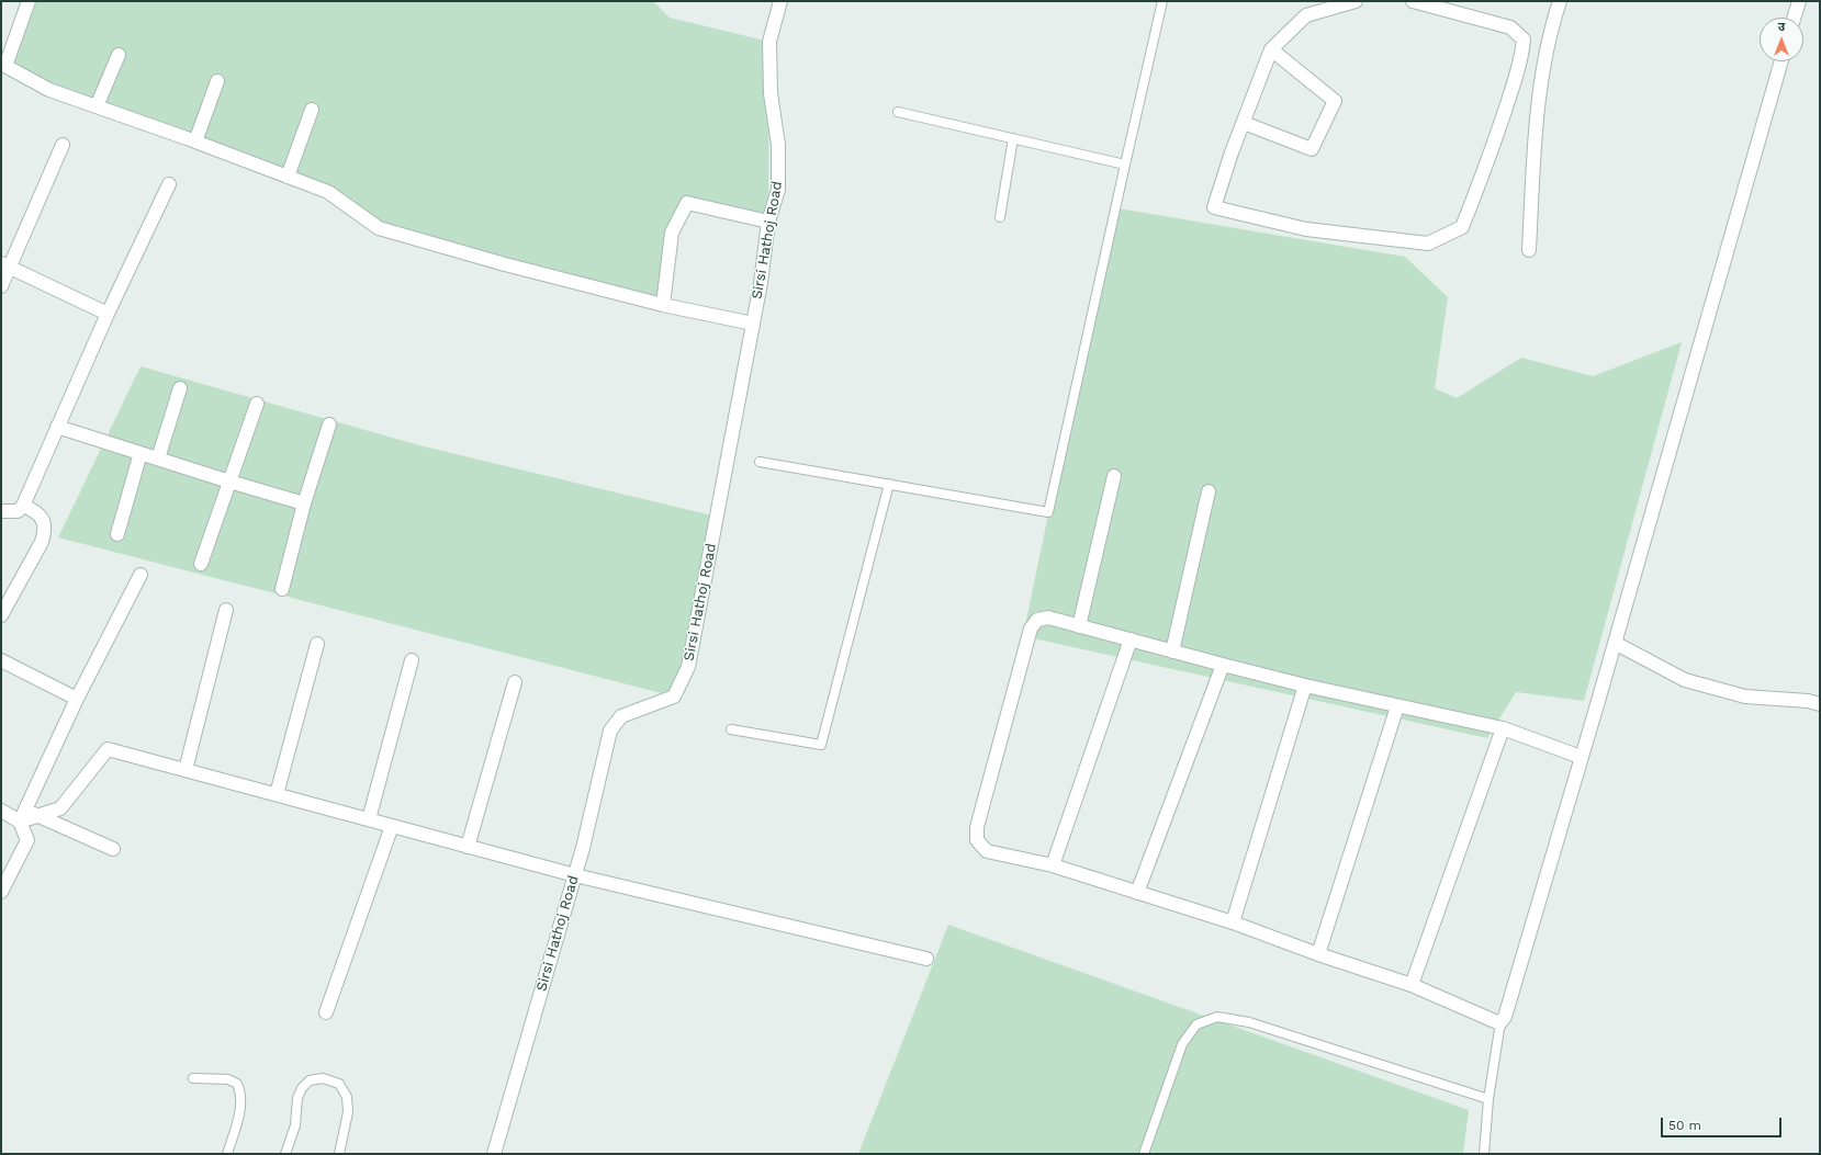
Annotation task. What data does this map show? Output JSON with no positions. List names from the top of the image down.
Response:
{
  "streets": {
    "street": ["Sirsi Hathoj Road"]
  },
  "scale_bar": "50 m",
  "north": "top"
}
